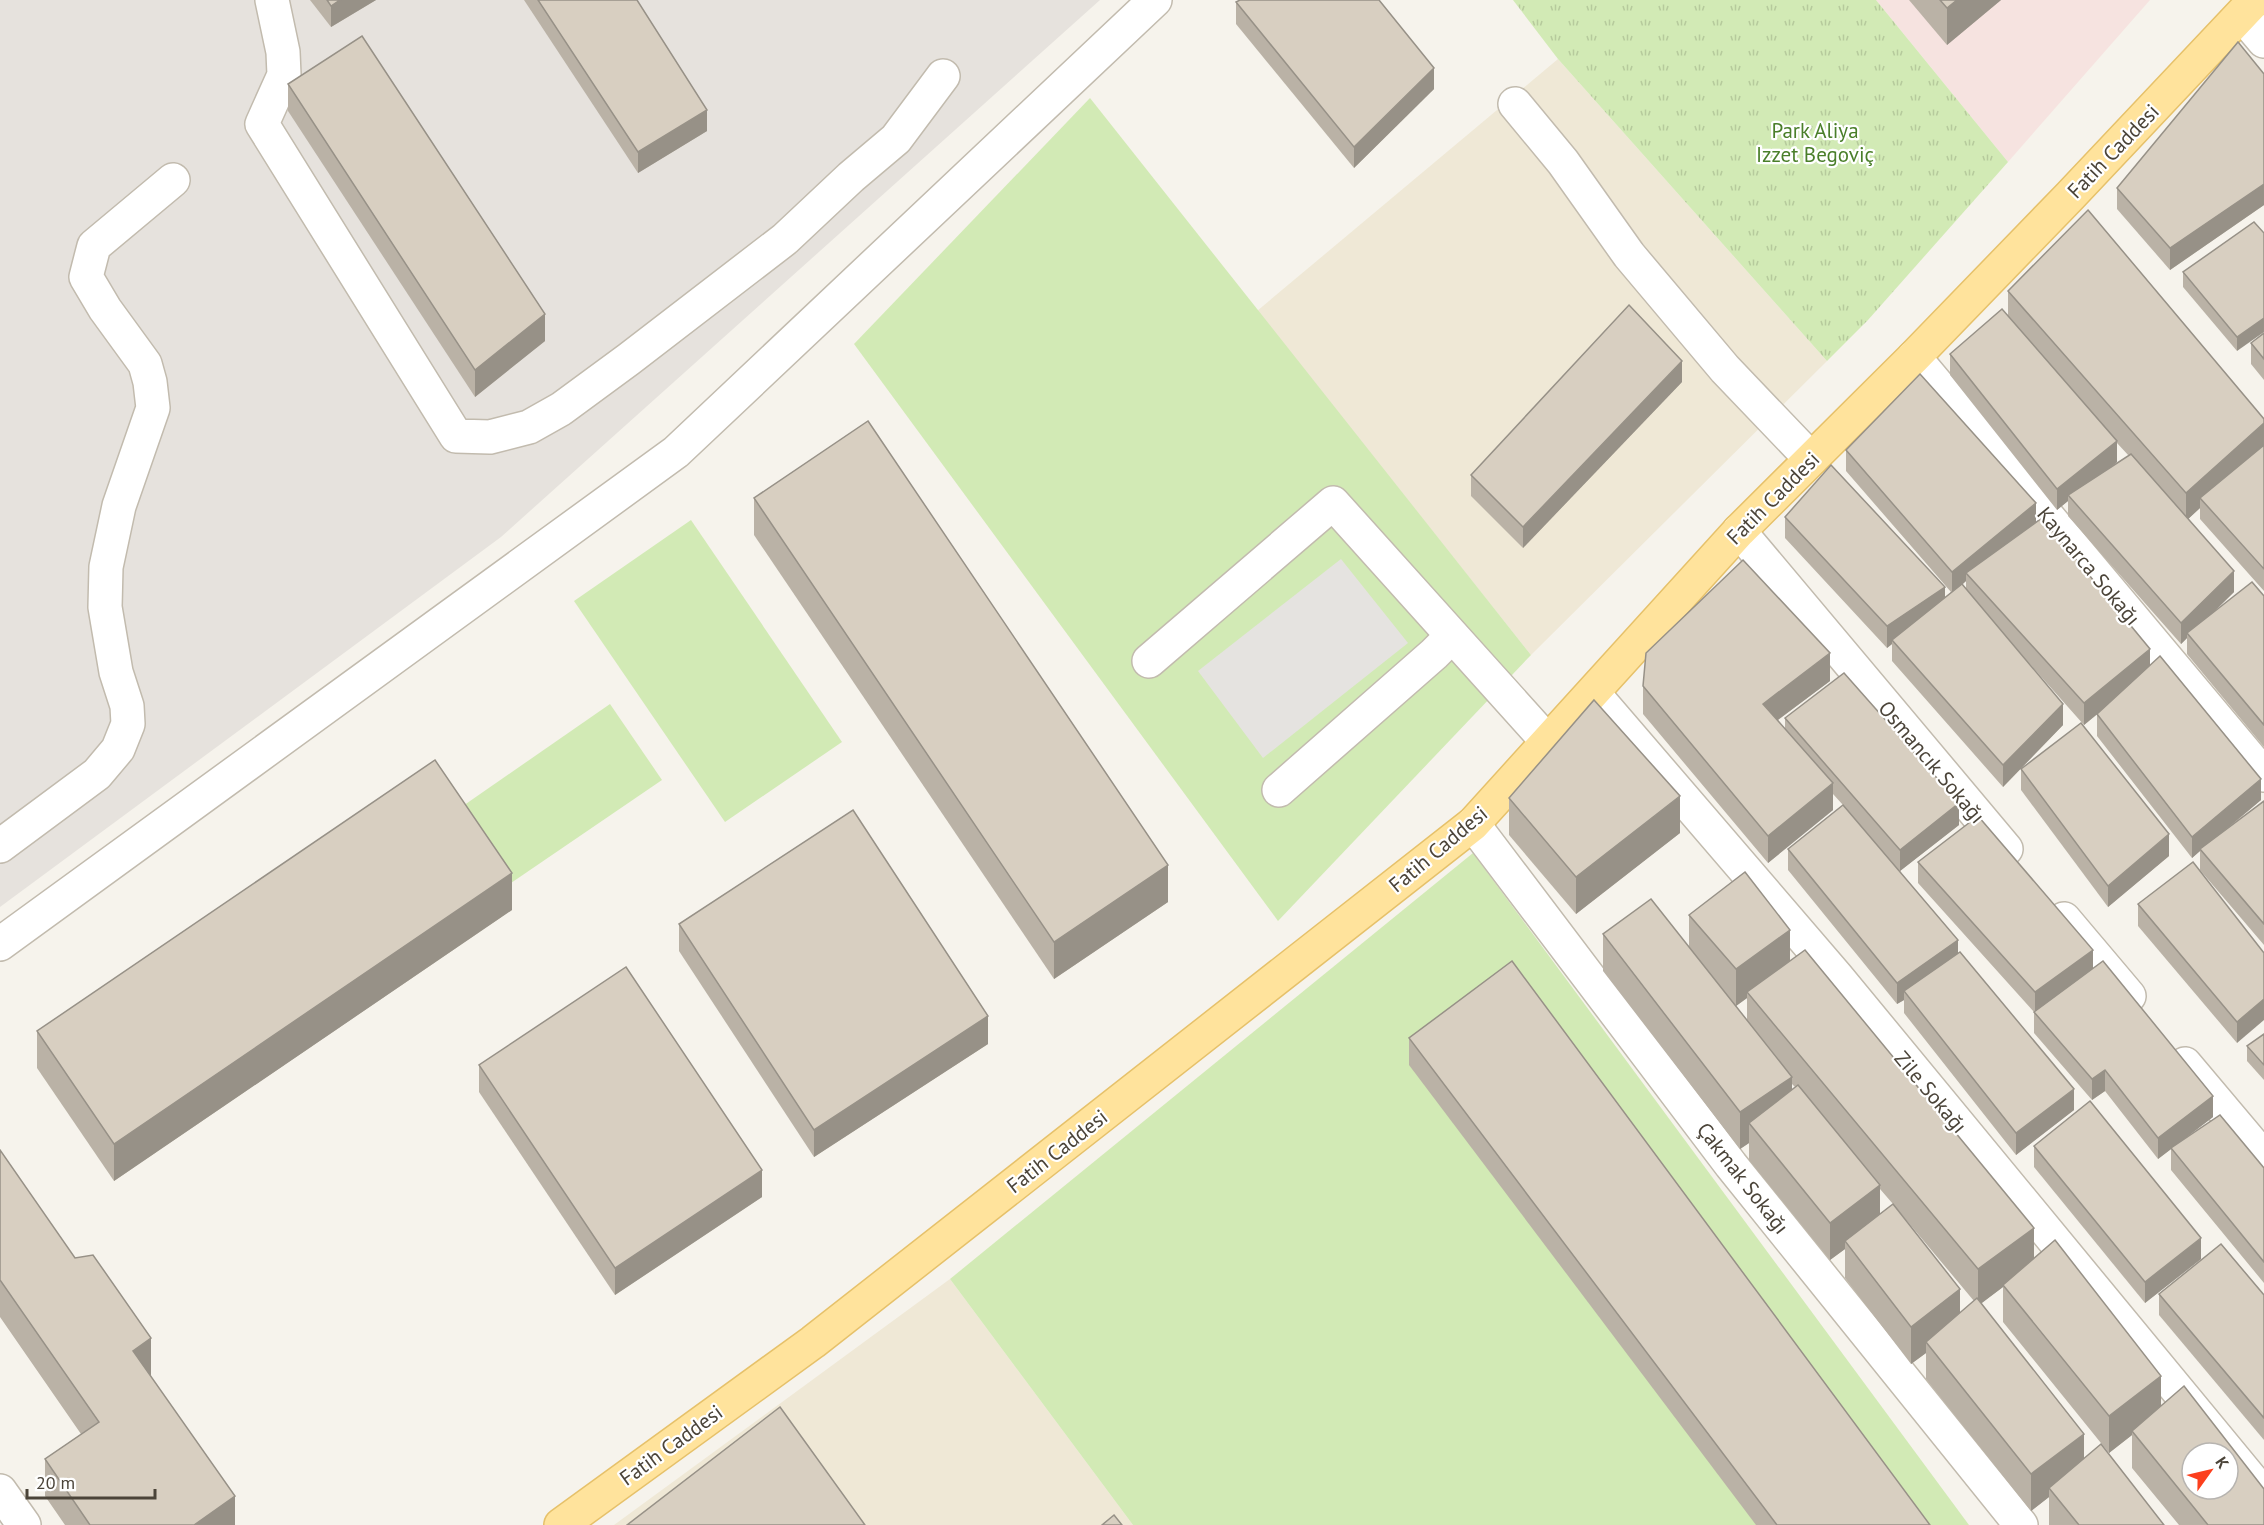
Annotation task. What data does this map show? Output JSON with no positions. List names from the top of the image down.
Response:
{
  "streets": {
    "main road": ["Fatih Caddesi"],
    "street": [
      "Kaynarca Sokağı",
      "Osmancık Sokağı",
      "Zile Sokağı",
      "Çakmak Sokağı"
    ]
  },
  "crossings": [
    ["Fatih Caddesi", "Kaynarca Sokağı"],
    ["Fatih Caddesi", "Osmancık Sokağı"],
    ["Fatih Caddesi", "Zile Sokağı"],
    ["Fatih Caddesi", "Çakmak Sokağı"]
  ],
  "parks": ["Park Aliya Izzet Begoviç"],
  "scale_bar": "20 m",
  "north": "top right"
}
